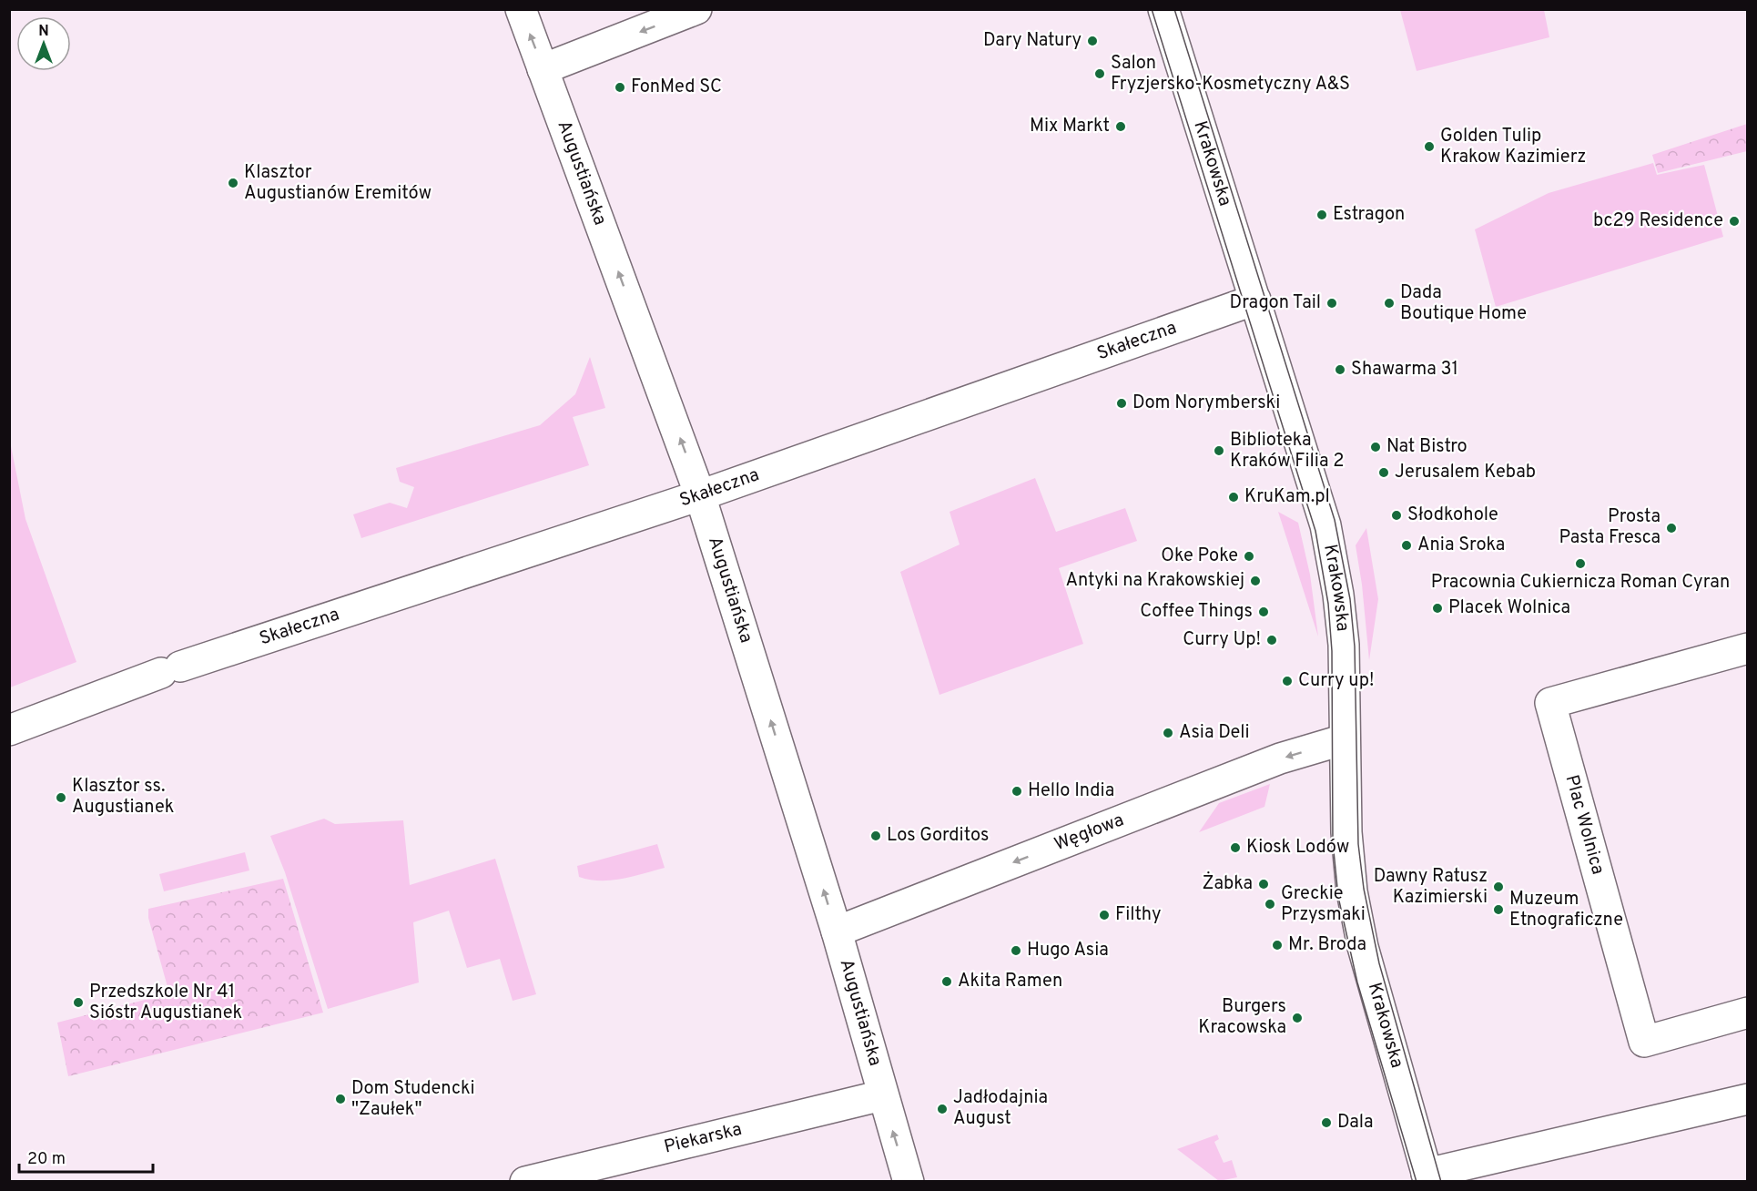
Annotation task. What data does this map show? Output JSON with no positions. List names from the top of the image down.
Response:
{
  "streets": {
    "street": [
      "Krakowska",
      "Augustiańska",
      "Skałeczna",
      "Plac Wolnica",
      "Węgłowa",
      "Piekarska"
    ]
  },
  "crossings": [
    ["Krakowska", "Skałeczna"],
    ["Krakowska", "Węgłowa"],
    ["Augustiańska", "Skałeczna"],
    ["Augustiańska", "Węgłowa"],
    ["Augustiańska", "Piekarska"]
  ],
  "one_way": ["Augustiańska", "Węgłowa"],
  "places": [
    "Dary Natury",
    "Salon Fryzjersko-Kosmetyczny A&S",
    "FonMed SC",
    "Mix Markt",
    "Golden Tulip Krakow Kazimierz",
    "Klasztor Augustianów Eremitów",
    "Estragon",
    "bc29 Residence",
    "Dragon Tail",
    "Dada Boutique Home",
    "Shawarma 31",
    "Dom Norymberski",
    "Nat Bistro",
    "Biblioteka Kraków Filia 2",
    "Jerusalem Kebab",
    "KruKam.pl",
    "Słodkohole",
    "Prosta Pasta Fresca",
    "Ania Sroka",
    "Oke Poke",
    "Pracownia Cukiernicza Roman Cyran",
    "Antyki na Krakowskiej",
    "Placek Wolnica",
    "Coffee Things",
    "Curry Up!",
    "Curry up!",
    "Asia Deli",
    "Hello India",
    "Klasztor ss. Augustianek",
    "Los Gorditos",
    "Kiosk Lodów",
    "Żabka",
    "Dawny Ratusz Kazimierski",
    "Greckie Przysmaki",
    "Muzeum Etnograficzne",
    "Filthy",
    "Mr. Broda",
    "Hugo Asia",
    "Akita Ramen",
    "Przedszkole Nr 41 Sióstr Augustianek",
    "Burgers Kracowska",
    "Dom Studencki \"Zaułek\"",
    "Jadłodajnia August",
    "Dala"
  ],
  "scale_bar": "20 m",
  "north": "top"
}
